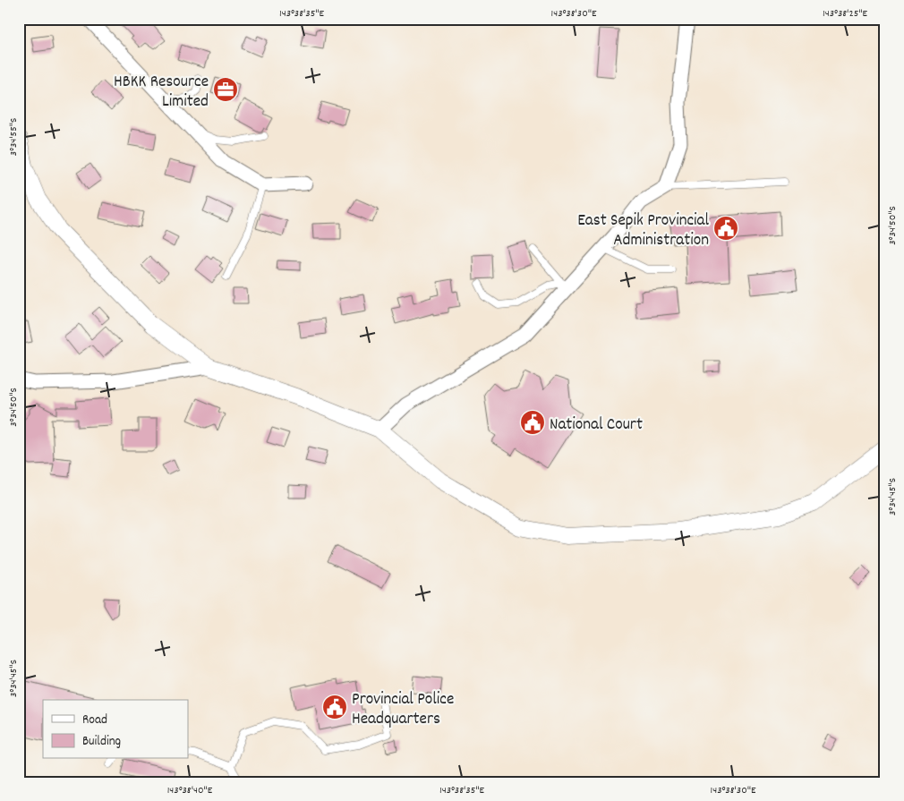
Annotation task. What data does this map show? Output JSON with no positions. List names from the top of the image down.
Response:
{
  "places": {
    "office": ["HBKK Resource Limited"],
    "public building": ["East Sepik Provincial Administration", "National Court", "Provincial Police Headquarters"]
  },
  "legend": ["Road", "Building"],
  "coordinates": [
    "143°38'35\"E",
    "143°38'30\"E",
    "143°38'25\"E",
    "3°34'55\"S",
    "3°34'50\"S",
    "3°34'45\"S",
    "143°38'40\"E"
  ]
}
